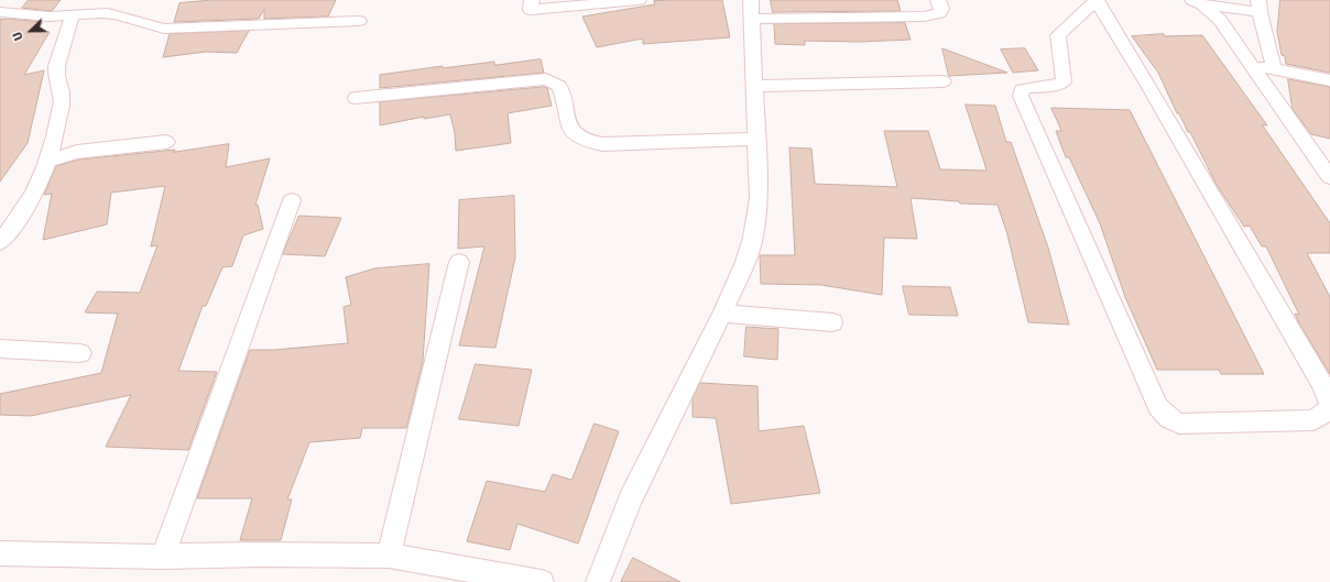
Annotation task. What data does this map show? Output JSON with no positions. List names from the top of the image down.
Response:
{
  "north": "bottom left"
}
